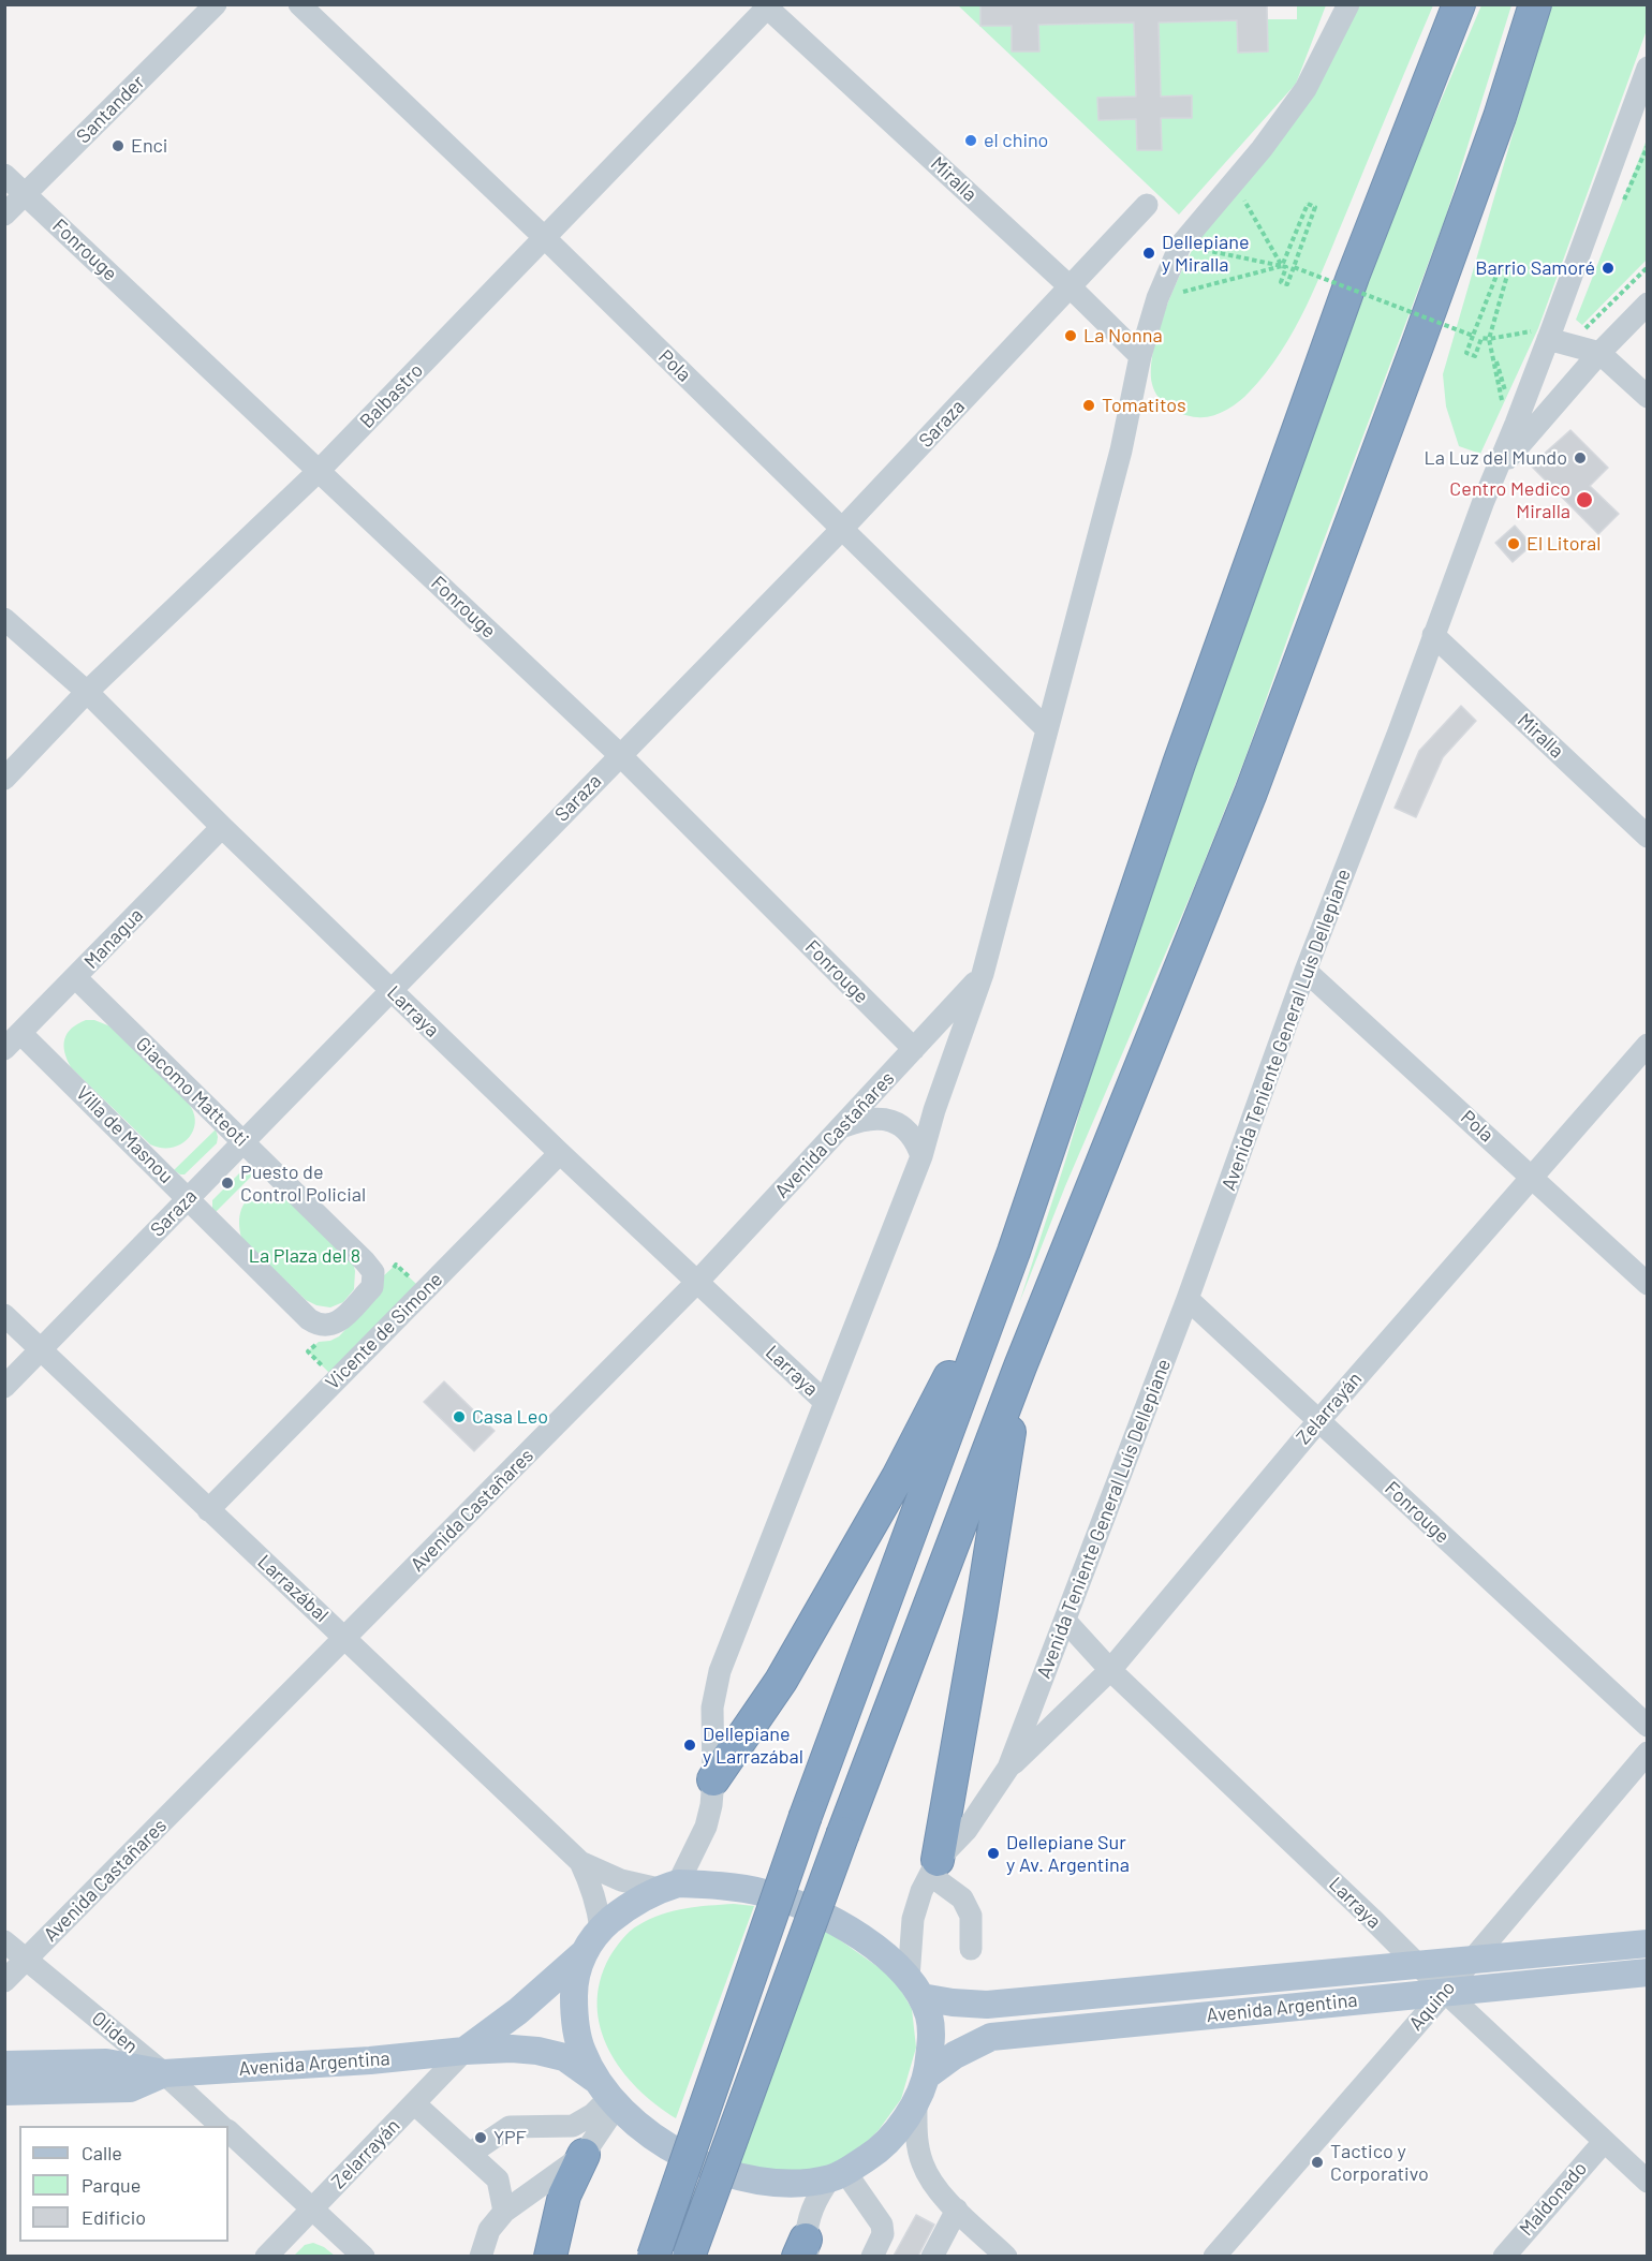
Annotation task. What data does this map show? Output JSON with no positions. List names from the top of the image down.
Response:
{
  "streets": {
    "main road": ["Avenida Argentina"],
    "street": [
      "Santander",
      "Miralla",
      "Fonrouge",
      "Pola",
      "Balbastro",
      "Saraza",
      "Managua",
      "Larraya",
      "Avenida Teniente General Luís Dellepiane",
      "Giacomo Matteoti",
      "Villa de Masnou",
      "Avenida Castañares",
      "Vicente de Simone",
      "Zelarrayán",
      "Larrazábal",
      "Aquino",
      "Oliden",
      "Maldonado"
    ]
  },
  "crossings": [
    ["Santander", "Fonrouge"],
    ["Miralla", "Balbastro"],
    ["Miralla", "Saraza"],
    ["Miralla", "Avenida Teniente General Luís Dellepiane"],
    ["Fonrouge", "Balbastro"],
    ["Fonrouge", "Saraza"],
    ["Fonrouge", "Avenida Teniente General Luís Dellepiane"],
    ["Fonrouge", "Avenida Castañares"],
    ["Fonrouge", "Zelarrayán"],
    ["Pola", "Balbastro"],
    ["Pola", "Saraza"],
    ["Pola", "Avenida Teniente General Luís Dellepiane"],
    ["Pola", "Zelarrayán"],
    ["Balbastro", "Larraya"],
    ["Saraza", "Larraya"],
    ["Saraza", "Giacomo Matteoti"],
    ["Saraza", "Villa de Masnou"],
    ["Saraza", "Larrazábal"],
    ["Managua", "Larraya"],
    ["Managua", "Giacomo Matteoti"],
    ["Managua", "Villa de Masnou"],
    ["Larraya", "Avenida Teniente General Luís Dellepiane"],
    ["Larraya", "Avenida Castañares"],
    ["Larraya", "Vicente de Simone"],
    ["Larraya", "Zelarrayán"],
    ["Larraya", "Aquino"],
    ["Larraya", "Avenida Argentina"],
    ["Larraya", "Maldonado"],
    ["Avenida Teniente General Luís Dellepiane", "Zelarrayán"],
    ["Avenida Teniente General Luís Dellepiane", "Avenida Argentina"],
    ["Giacomo Matteoti", "Vicente de Simone"],
    ["Villa de Masnou", "Vicente de Simone"],
    ["Avenida Castañares", "Larrazábal"],
    ["Avenida Castañares", "Oliden"],
    ["Vicente de Simone", "Larrazábal"],
    ["Zelarrayán", "Avenida Argentina"],
    ["Zelarrayán", "Oliden"],
    ["Aquino", "Avenida Argentina"],
    ["Avenida Argentina", "Oliden"]
  ],
  "parks": ["La Plaza del 8"],
  "places": [
    "el chino",
    "Enci",
    "Dellepiane y Miralla",
    "Barrio Samoré",
    "La Nonna",
    "Tomatitos",
    "La Luz del Mundo",
    "Centro Medico Miralla",
    "El Litoral",
    "Puesto de Control Policial",
    "Casa Leo",
    "Dellepiane y Larrazábal",
    "Dellepiane Sur y Av. Argentina",
    "YPF",
    "Tactico y Corporativo"
  ],
  "legend": ["Calle", "Parque", "Edificio"]
}
